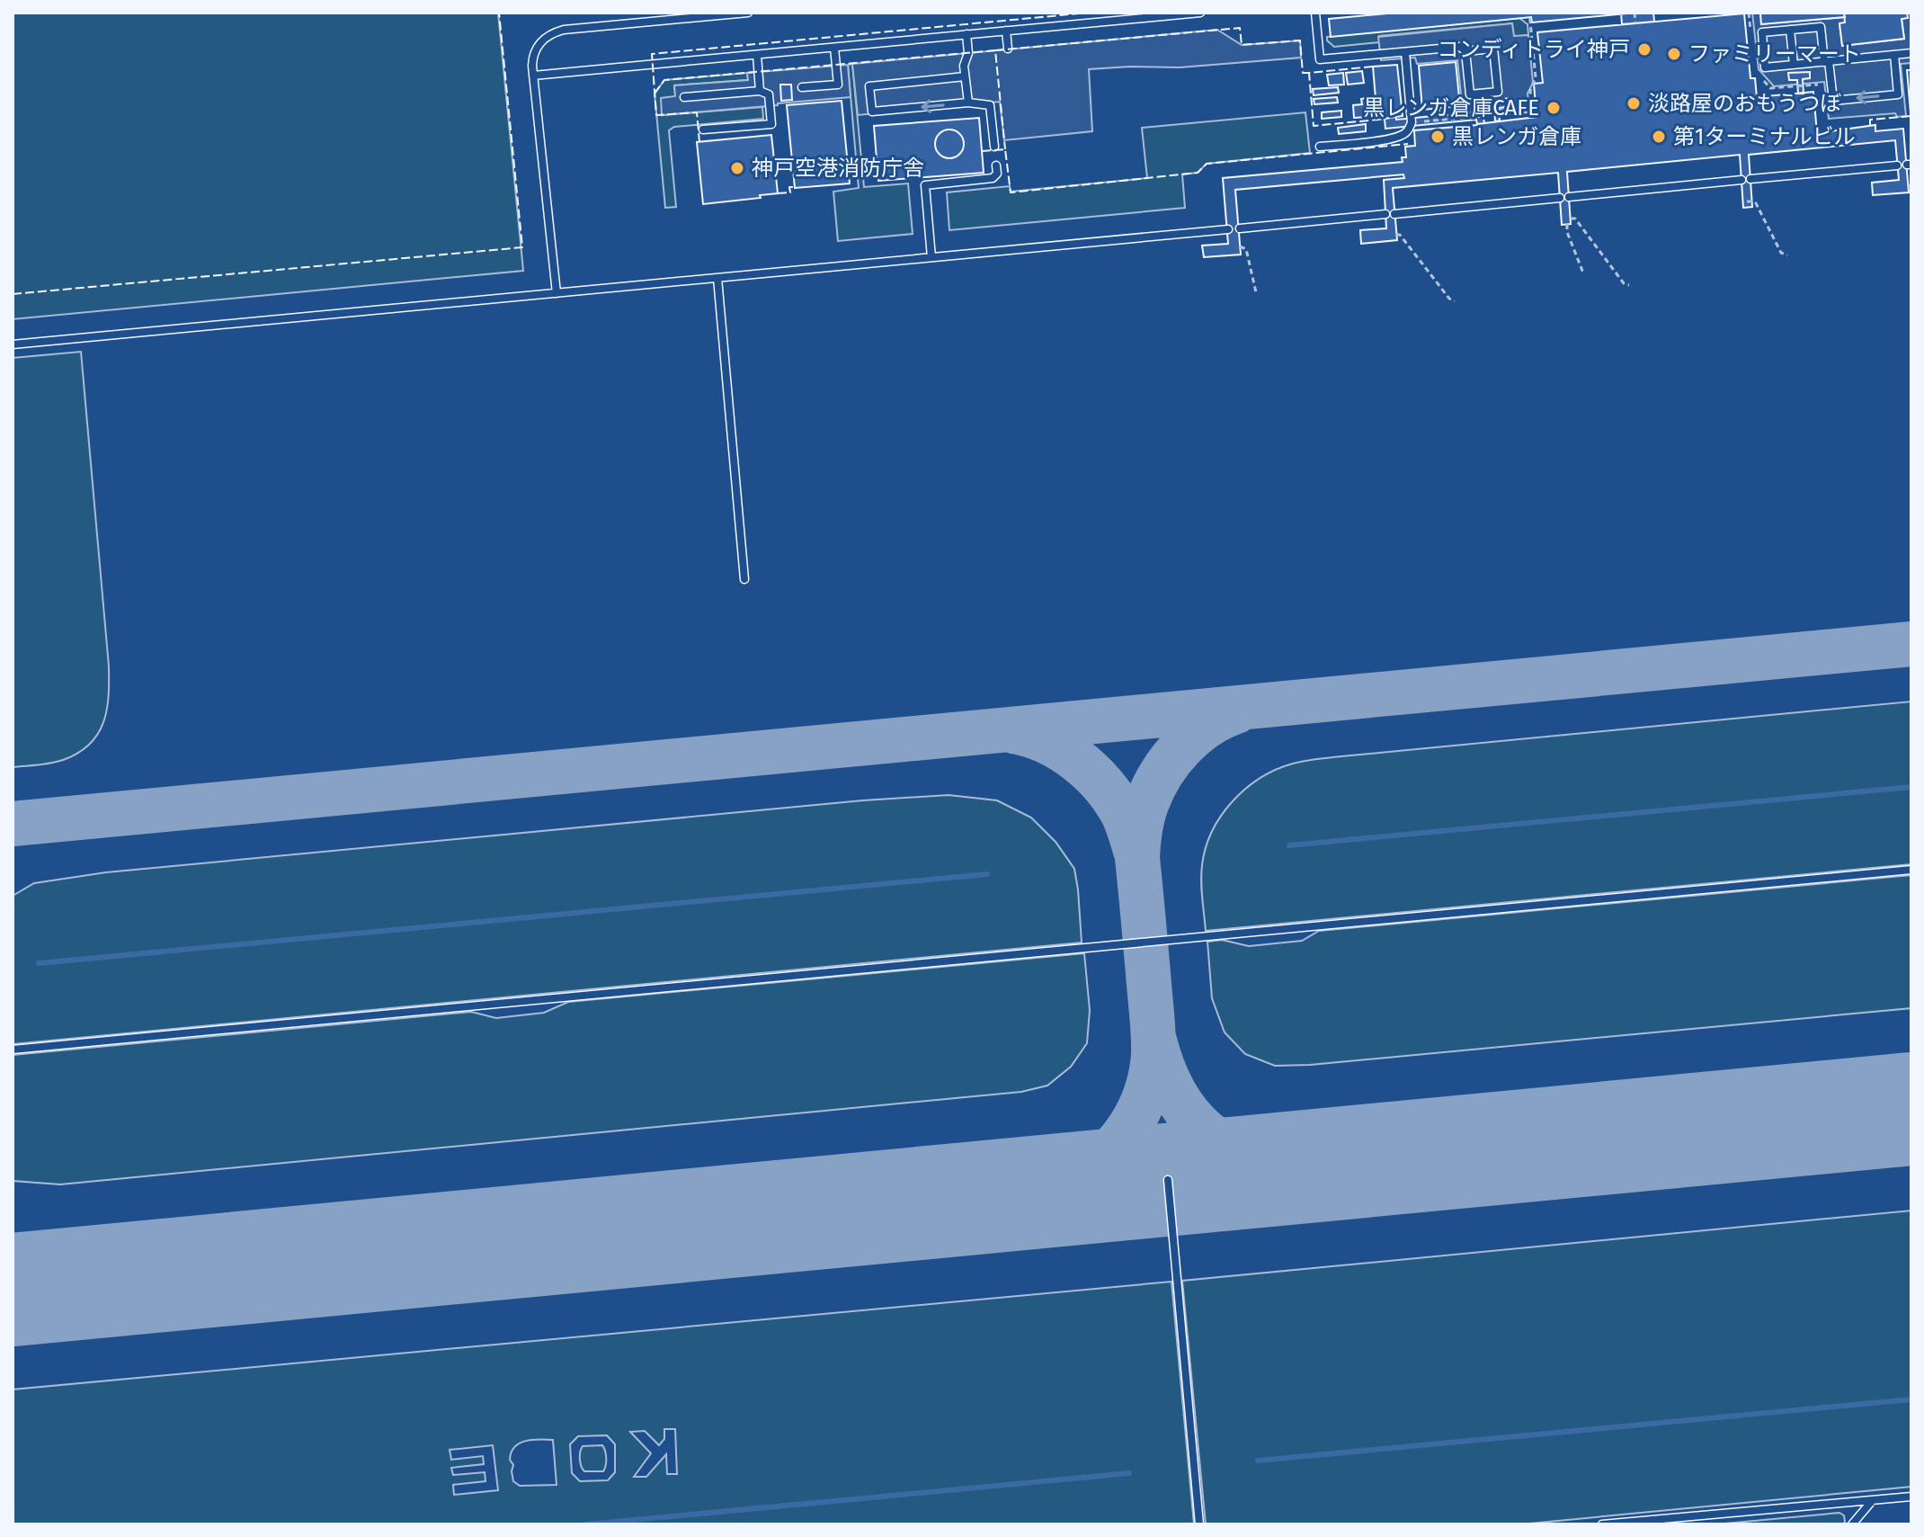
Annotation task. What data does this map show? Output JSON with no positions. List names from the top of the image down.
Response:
{
  "places": [
    "コンディトライ神戸",
    "ファミリーマート",
    "淡路屋のおもうつぼ",
    "黒レンガ倉庫CAFE",
    "黒レンガ倉庫",
    "第1ターミナルビル",
    "神戸空港消防庁舎"
  ]
}
